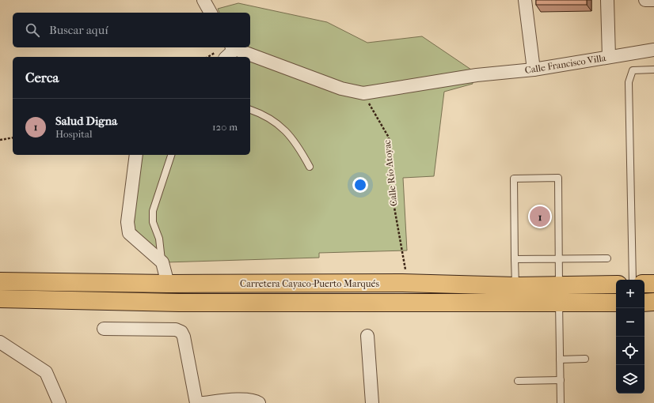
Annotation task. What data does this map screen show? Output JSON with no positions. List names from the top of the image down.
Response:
{
  "streets": {
    "main road": ["Carretera Cayaco-Puerto Marqués"],
    "street": ["Calle Francisco Villa"],
    "path": ["Calle Río Atoyac"]
  },
  "crossings": [
    ["Calle Francisco Villa", "Calle Río Atoyac"],
    ["Calle Río Atoyac", "Carretera Cayaco-Puerto Marqués"]
  ],
  "page": {
    "search": "Buscar aquí",
    "heading": "Cerca",
    "list": [
      {
        "mark": "1",
        "name": "Salud Digna",
        "note": "Hospital",
        "value": "120 m"
      }
    ],
    "pins": "1",
    "map_buttons": ["+", "−"]
  }
}
